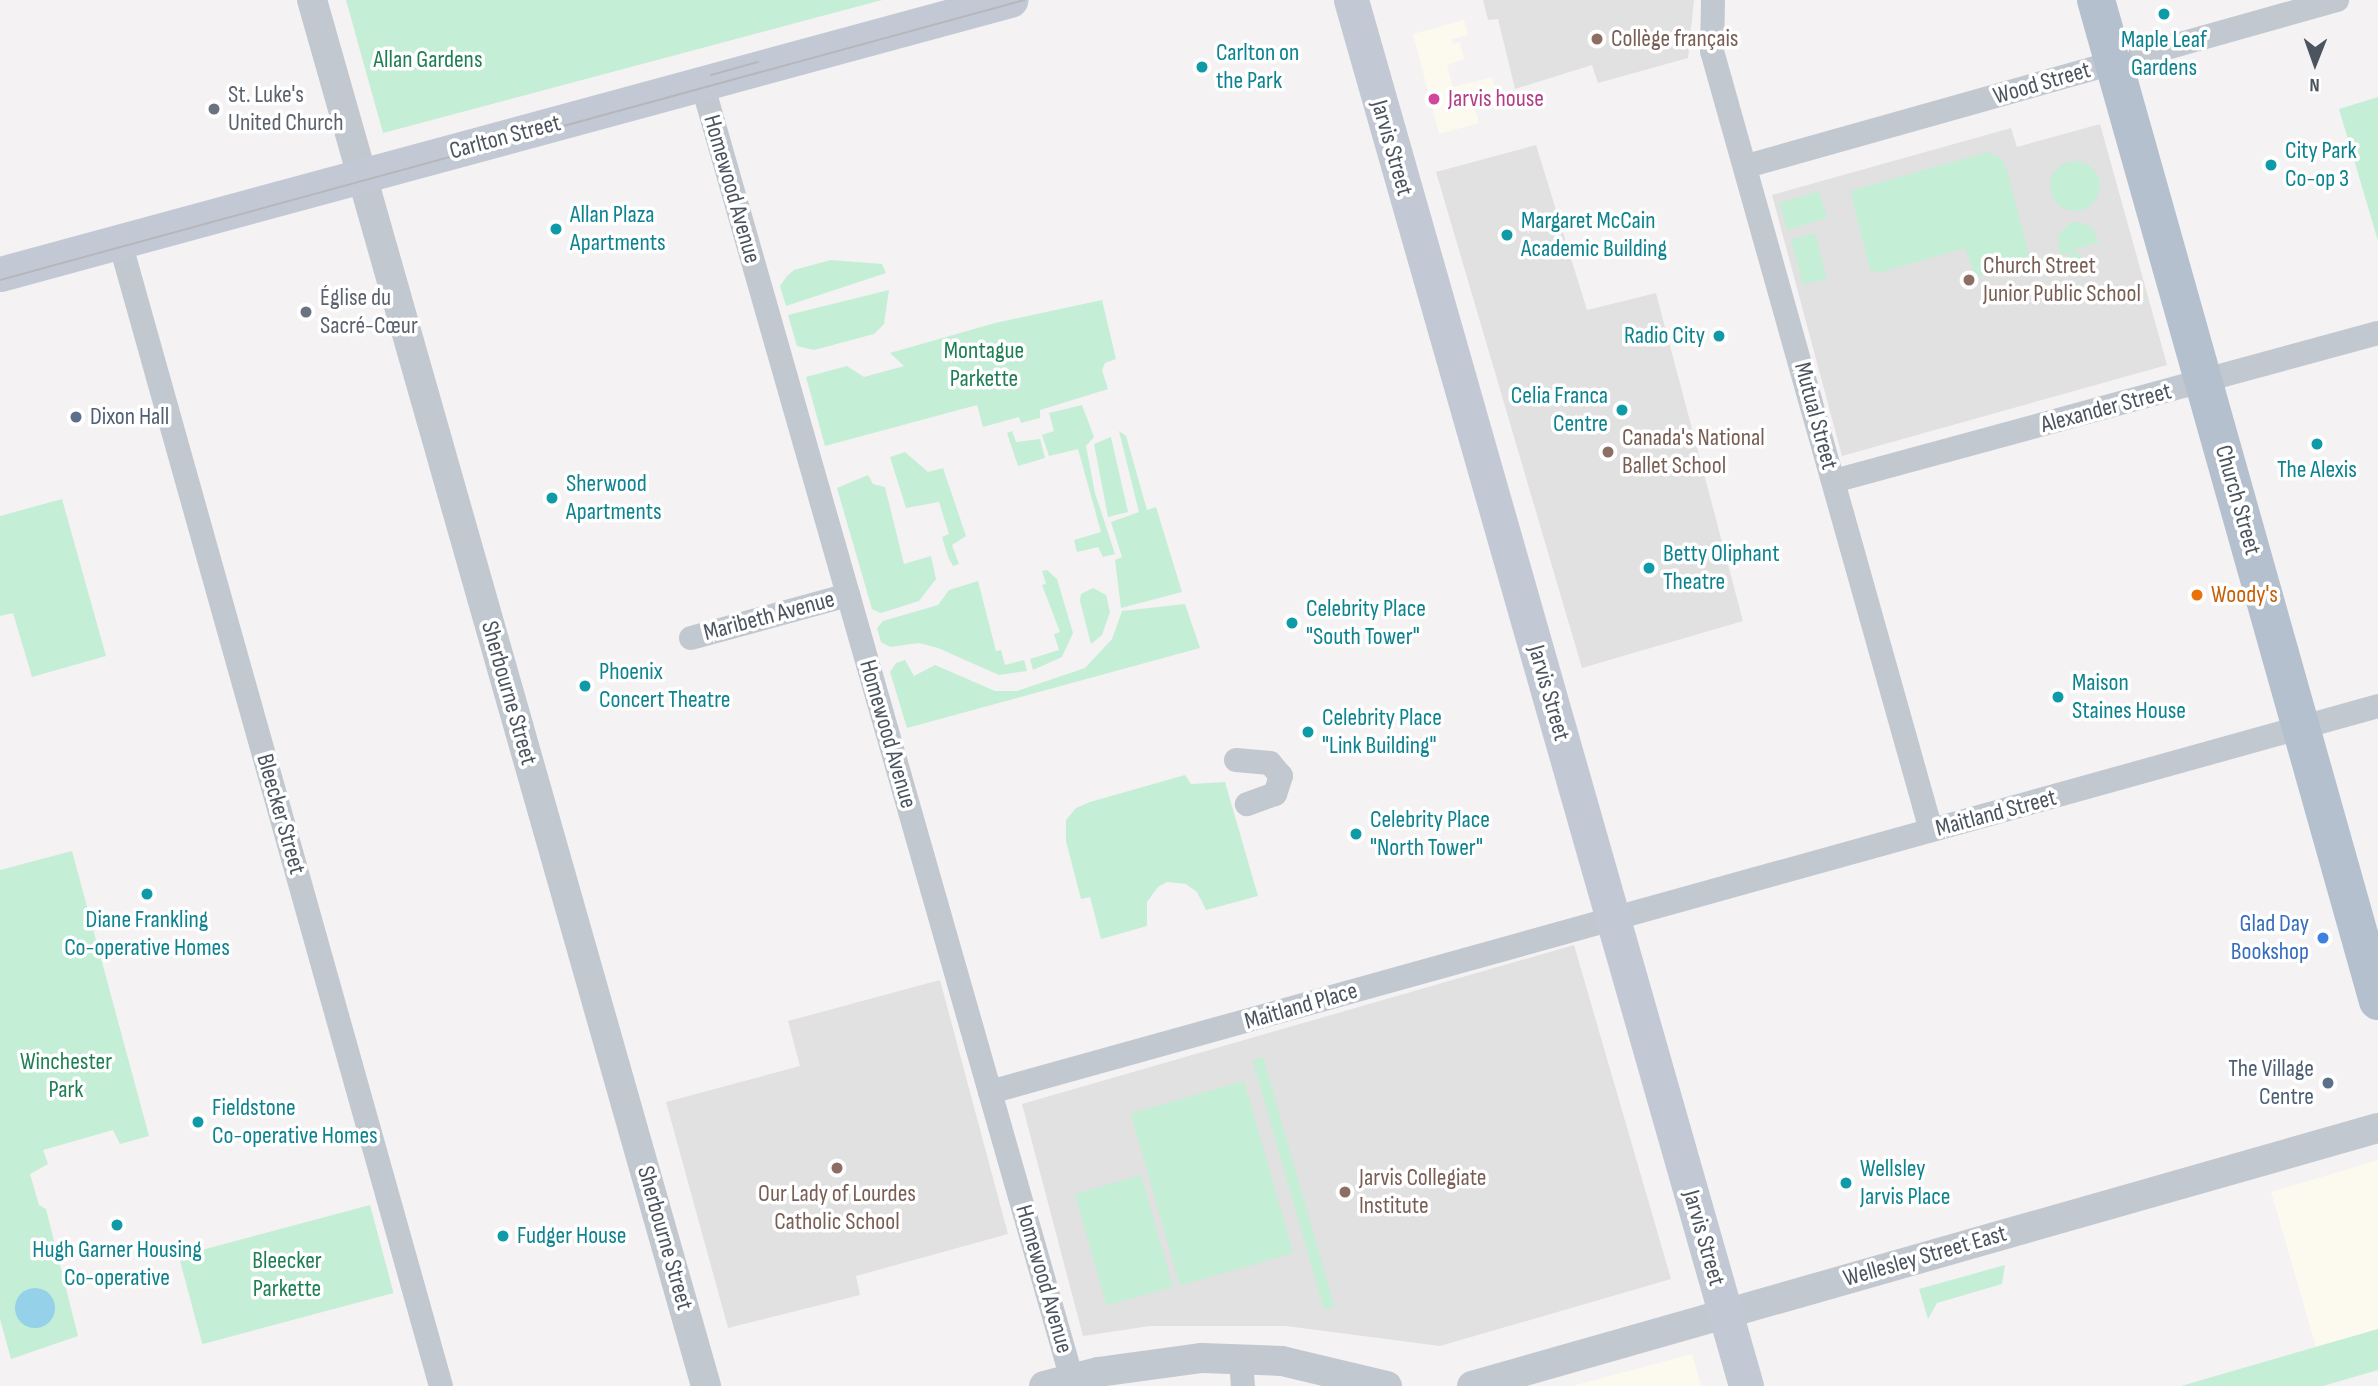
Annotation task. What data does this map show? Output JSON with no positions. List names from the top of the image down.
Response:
{
  "streets": {
    "main road": ["Carlton Street", "Jarvis Street", "Church Street"],
    "street": [
      "Wood Street",
      "Homewood Avenue",
      "Alexander Street",
      "Mutual Street",
      "Maribeth Avenue",
      "Sherbourne Street",
      "Maitland Street",
      "Bleecker Street",
      "Maitland Place",
      "Wellesley Street East"
    ]
  },
  "crossings": [
    ["Wood Street", "Mutual Street"],
    ["Wood Street", "Church Street"],
    ["Carlton Street", "Homewood Avenue"],
    ["Carlton Street", "Sherbourne Street"],
    ["Carlton Street", "Bleecker Street"],
    ["Jarvis Street", "Maitland Street"],
    ["Jarvis Street", "Maitland Place"],
    ["Jarvis Street", "Wellesley Street East"],
    ["Homewood Avenue", "Maribeth Avenue"],
    ["Homewood Avenue", "Maitland Place"],
    ["Alexander Street", "Mutual Street"],
    ["Alexander Street", "Church Street"],
    ["Mutual Street", "Maitland Street"],
    ["Church Street", "Maitland Street"],
    ["Maitland Street", "Maitland Place"]
  ],
  "parks": [
    "Allan Gardens",
    "Montague Parkette",
    "Winchester Park",
    "Bleecker Parkette"
  ],
  "places": [
    "Maple Leaf Gardens",
    "Collège français",
    "Carlton on the Park",
    "Jarvis house",
    "St. Luke's United Church",
    "City Park Co-op 3",
    "Allan Plaza Apartments",
    "Margaret McCain Academic Building",
    "Church Street Junior Public School",
    "Église du Sacré-Cœur",
    "Radio City",
    "Celia Franca Centre",
    "Dixon Hall",
    "The Alexis",
    "Canada's National Ballet School",
    "Sherwood Apartments",
    "Betty Oliphant Theatre",
    "Woody's",
    "Celebrity Place \"South Tower\"",
    "Phoenix Concert Theatre",
    "Maison Staines House",
    "Celebrity Place \"Link Building\"",
    "Celebrity Place \"North Tower\"",
    "Diane Frankling Co-operative Homes",
    "Glad Day Bookshop",
    "The Village Centre",
    "Fieldstone Co-operative Homes",
    "Our Lady of Lourdes Catholic School",
    "Wellsley Jarvis Place",
    "Jarvis Collegiate Institute",
    "Hugh Garner Housing Co-operative",
    "Fudger House"
  ],
  "north": "bottom"
}
